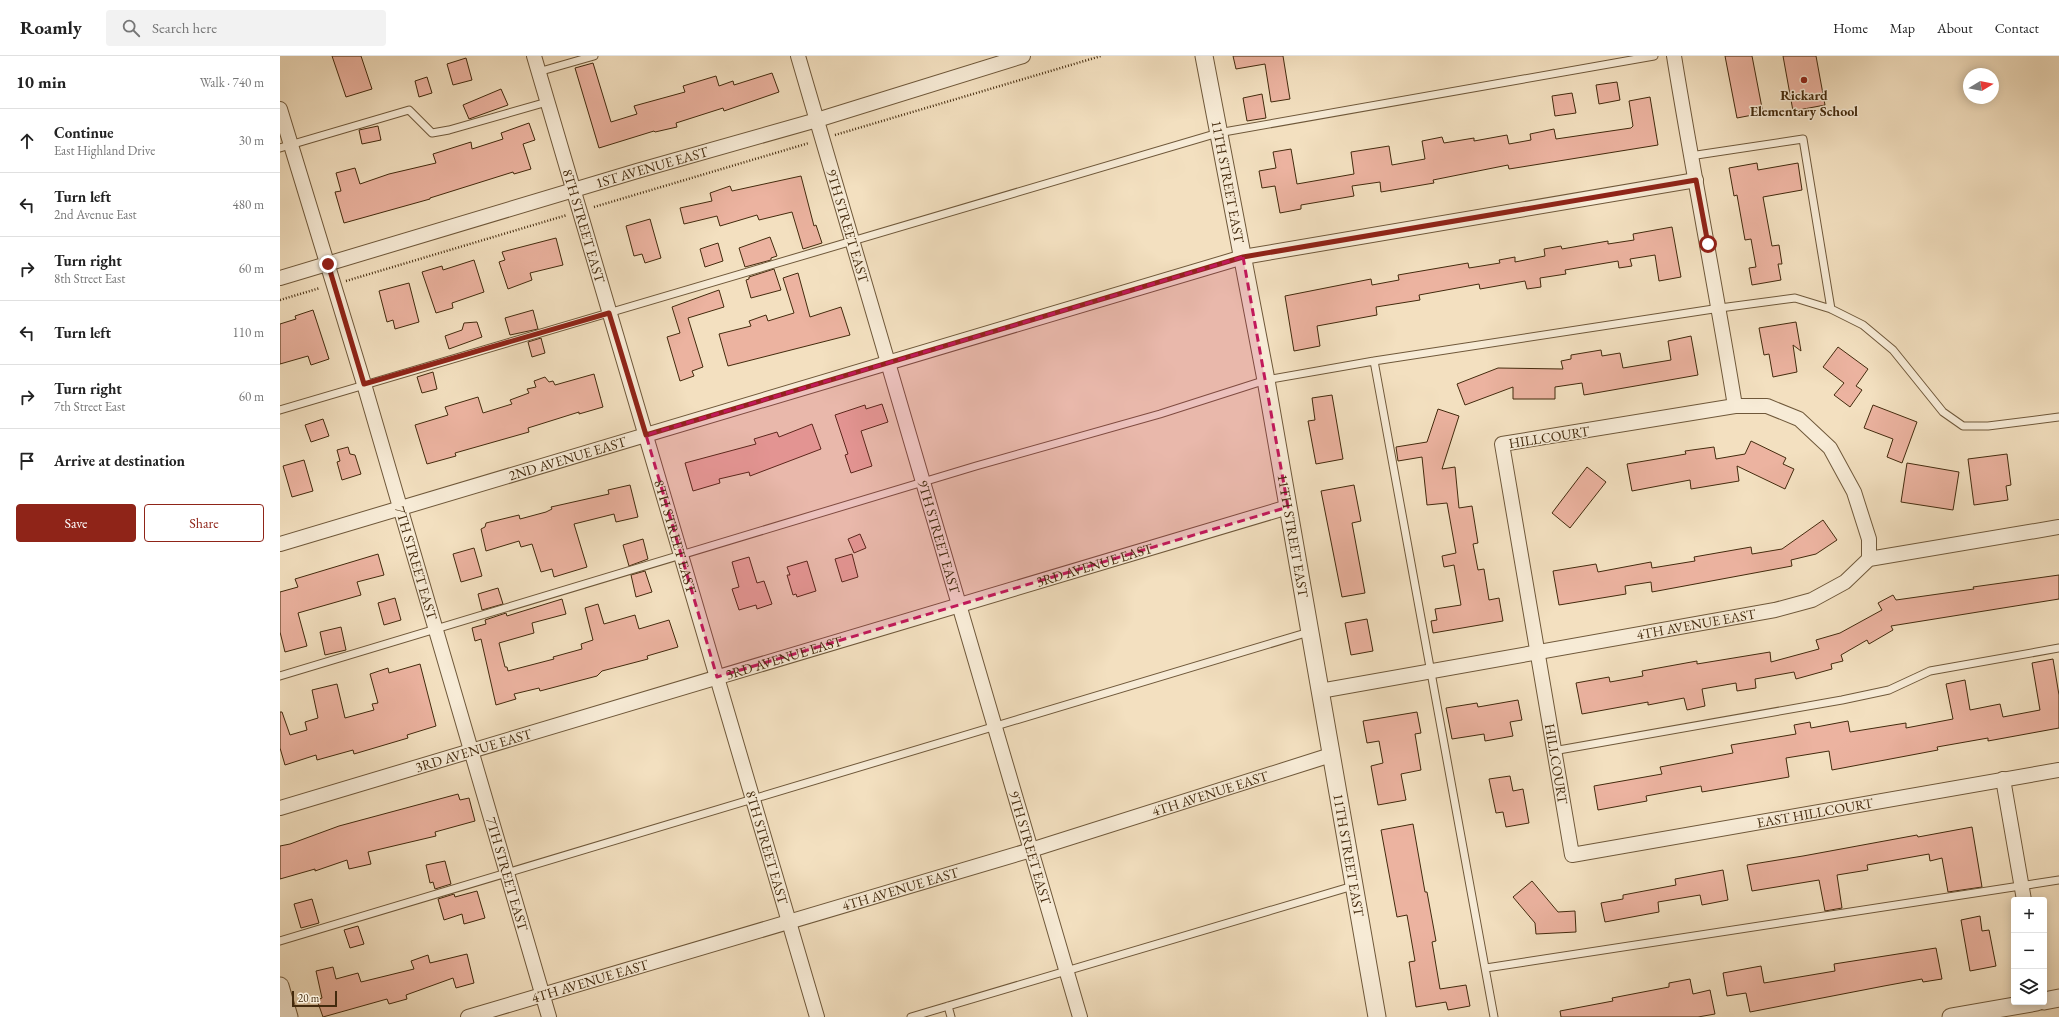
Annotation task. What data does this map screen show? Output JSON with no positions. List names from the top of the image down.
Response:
{
  "streets": {
    "street": [
      "1ST AVENUE EAST",
      "11TH STREET EAST",
      "9TH STREET EAST",
      "8TH STREET EAST",
      "HILLCOURT",
      "2ND AVENUE EAST",
      "7TH STREET EAST",
      "3RD AVENUE EAST",
      "4TH AVENUE EAST",
      "EAST HILLCOURT"
    ]
  },
  "crossings": [
    ["1ST AVENUE EAST", "9TH STREET EAST"],
    ["1ST AVENUE EAST", "8TH STREET EAST"],
    ["1ST AVENUE EAST", "7TH STREET EAST"],
    ["11TH STREET EAST", "2ND AVENUE EAST"],
    ["11TH STREET EAST", "3RD AVENUE EAST"],
    ["11TH STREET EAST", "4TH AVENUE EAST"],
    ["9TH STREET EAST", "2ND AVENUE EAST"],
    ["9TH STREET EAST", "3RD AVENUE EAST"],
    ["9TH STREET EAST", "4TH AVENUE EAST"],
    ["8TH STREET EAST", "2ND AVENUE EAST"],
    ["8TH STREET EAST", "3RD AVENUE EAST"],
    ["8TH STREET EAST", "4TH AVENUE EAST"],
    ["HILLCOURT", "4TH AVENUE EAST"],
    ["HILLCOURT", "EAST HILLCOURT"],
    ["2ND AVENUE EAST", "7TH STREET EAST"],
    ["7TH STREET EAST", "3RD AVENUE EAST"],
    ["7TH STREET EAST", "4TH AVENUE EAST"]
  ],
  "places": ["Rickard Elementary School"],
  "scale_bar": "20 m",
  "north": "right",
  "page": {
    "header": "Roamly",
    "search": "Search here",
    "nav": [
      "Home",
      "Map",
      "About",
      "Contact"
    ],
    "heading": ["10 min", "Walk · 740 m"],
    "list": [
      ["Continue", "East Highland Drive", "30 m"],
      ["Turn left", "2nd Avenue East", "480 m"],
      ["Turn right", "8th Street East", "60 m"],
      ["Turn left", "110 m"],
      ["Turn right", "7th Street East", "60 m"],
      "Arrive at destination"
    ],
    "buttons": ["Save", "Share"],
    "map_buttons": ["+", "−"],
    "scale": "20 m"
  }
}
